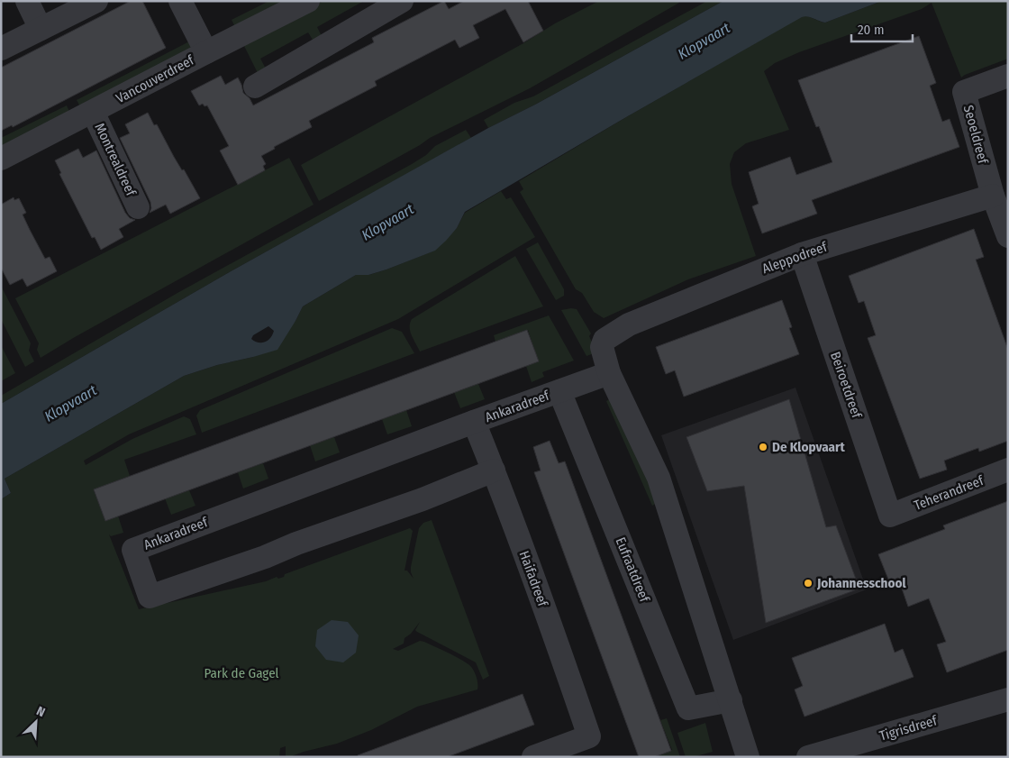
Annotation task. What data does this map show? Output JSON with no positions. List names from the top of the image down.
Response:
{
  "streets": {
    "street": [
      "Vancouverdreef",
      "Seoeldreef",
      "Montrealdreef",
      "Aleppodreef",
      "Beiroetdreef",
      "Ankaradreef",
      "Teherandreef",
      "Eufraatdreef",
      "Haifadreef",
      "Tigrisdreef"
    ]
  },
  "crossings": [
    ["Vancouverdreef", "Montrealdreef"],
    ["Seoeldreef", "Aleppodreef"],
    ["Aleppodreef", "Beiroetdreef"],
    ["Aleppodreef", "Ankaradreef"],
    ["Beiroetdreef", "Teherandreef"],
    ["Ankaradreef", "Eufraatdreef"],
    ["Ankaradreef", "Haifadreef"]
  ],
  "water": ["Klopvaart"],
  "parks": ["Park de Gagel"],
  "places": ["De Klopvaart", "Johannesschool"],
  "scale_bar": "20 m",
  "north": "top right"
}
